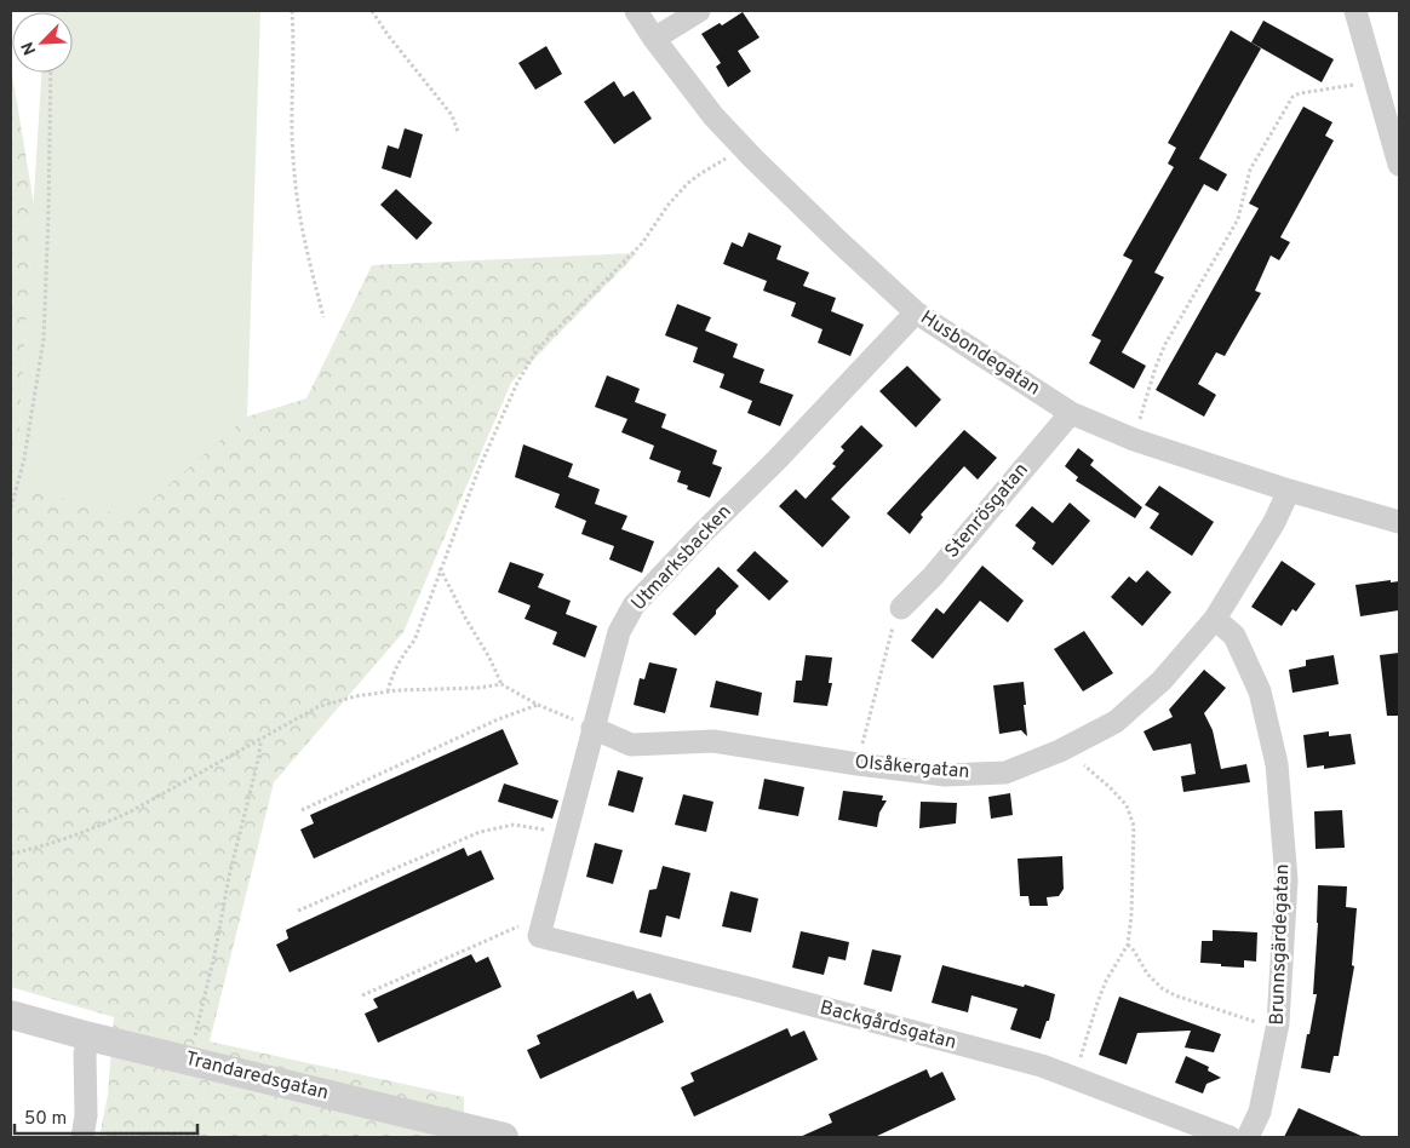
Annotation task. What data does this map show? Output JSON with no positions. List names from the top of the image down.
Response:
{
  "streets": {
    "street": [
      "Husbondegatan",
      "Stenrösgatan",
      "Utmarksbacken",
      "Olsåkergatan",
      "Brunnsgärdegatan",
      "Backgårdsgatan",
      "Trandaredsgatan"
    ]
  },
  "crossings": [
    ["Husbondegatan", "Stenrösgatan"],
    ["Husbondegatan", "Utmarksbacken"],
    ["Husbondegatan", "Olsåkergatan"],
    ["Utmarksbacken", "Olsåkergatan"],
    ["Utmarksbacken", "Backgårdsgatan"],
    ["Olsåkergatan", "Brunnsgärdegatan"]
  ],
  "scale_bar": "50 m",
  "north": "bottom left"
}
